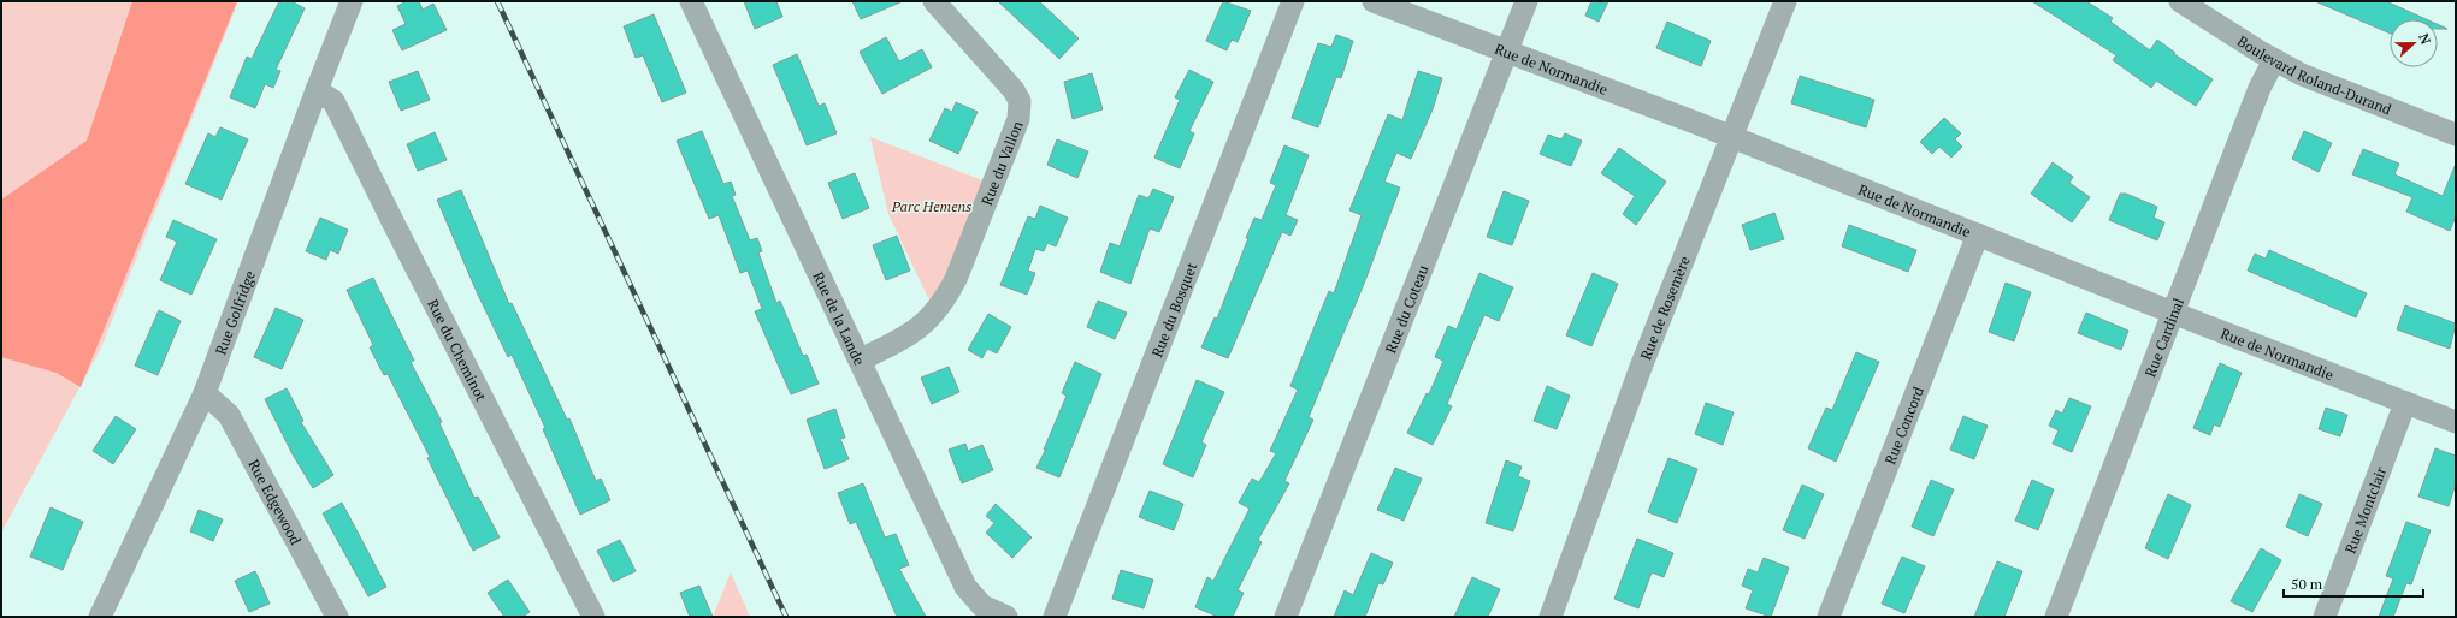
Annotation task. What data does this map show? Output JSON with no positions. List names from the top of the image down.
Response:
{
  "streets": {
    "street": [
      "Rue de Normandie",
      "Boulevard Roland-Durand",
      "Rue du Vallon",
      "Rue de Rosemère",
      "Rue du Bosquet",
      "Rue du Coteau",
      "Rue Golfridge",
      "Rue de la Lande",
      "Rue Cardinal",
      "Rue du Cheminot",
      "Rue Concord",
      "Rue Edgewood",
      "Rue Montclair"
    ]
  },
  "crossings": [
    ["Rue de Normandie", "Rue de Rosemère"],
    ["Rue de Normandie", "Rue du Coteau"],
    ["Rue de Normandie", "Rue Cardinal"],
    ["Rue de Normandie", "Rue Concord"],
    ["Rue de Normandie", "Rue Montclair"],
    ["Boulevard Roland-Durand", "Rue Cardinal"],
    ["Rue du Vallon", "Rue de la Lande"],
    ["Rue Golfridge", "Rue du Cheminot"],
    ["Rue Golfridge", "Rue Edgewood"]
  ],
  "parks": ["Parc Hemens"],
  "scale_bar": "50 m",
  "north": "right"
}
